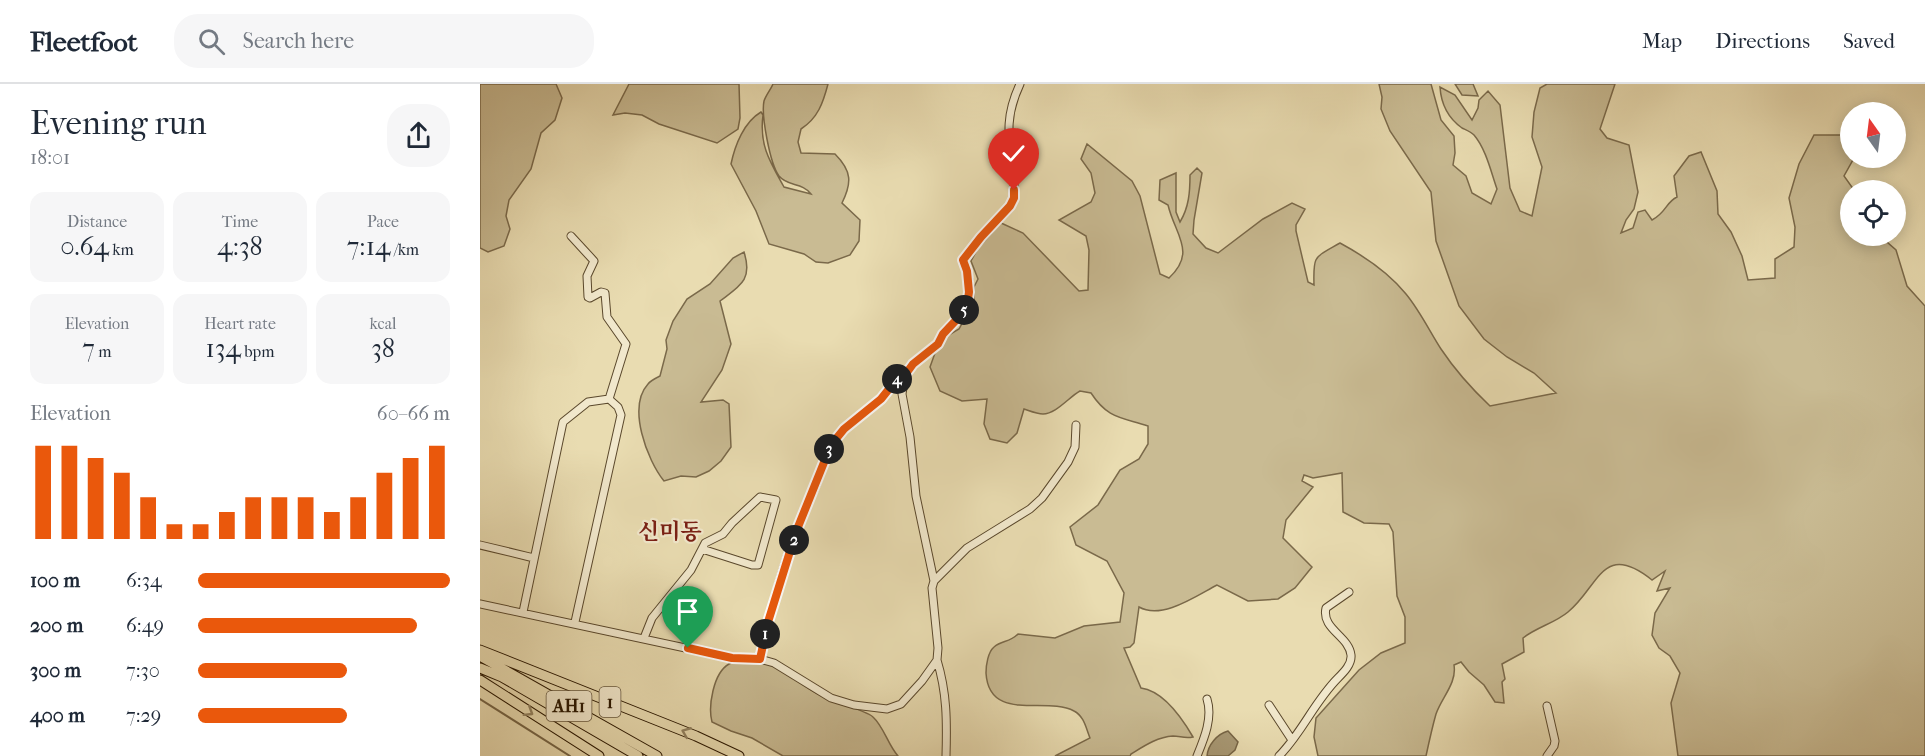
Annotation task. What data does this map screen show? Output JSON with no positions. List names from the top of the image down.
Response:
{
  "streets": {
    "highway": ["1", "AH1"]
  },
  "districts": ["신미동"],
  "north": "top",
  "page": {
    "header": "Fleetfoot",
    "search": "Search here",
    "nav": ["Map", "Directions", "Saved"],
    "heading": ["Evening run", "18:01"],
    "stats": [
      ["Distance", "0.64 km"],
      ["Time", "4:38"],
      ["Pace", "7:14 /km"],
      ["Elevation", "7 m"],
      ["Heart rate", "134 bpm"],
      ["kcal", "38"]
    ],
    "pins": [
      "5",
      "4",
      "3",
      "2",
      "1"
    ],
    "chart": ["Elevation", "60–66 m"],
    "list": [
      {
        "name": "100 m",
        "note": "6:34"
      },
      {
        "name": "200 m",
        "note": "6:49"
      },
      {
        "name": "300 m",
        "note": "7:30"
      },
      {
        "name": "400 m",
        "note": "7:29"
      }
    ]
  }
}
